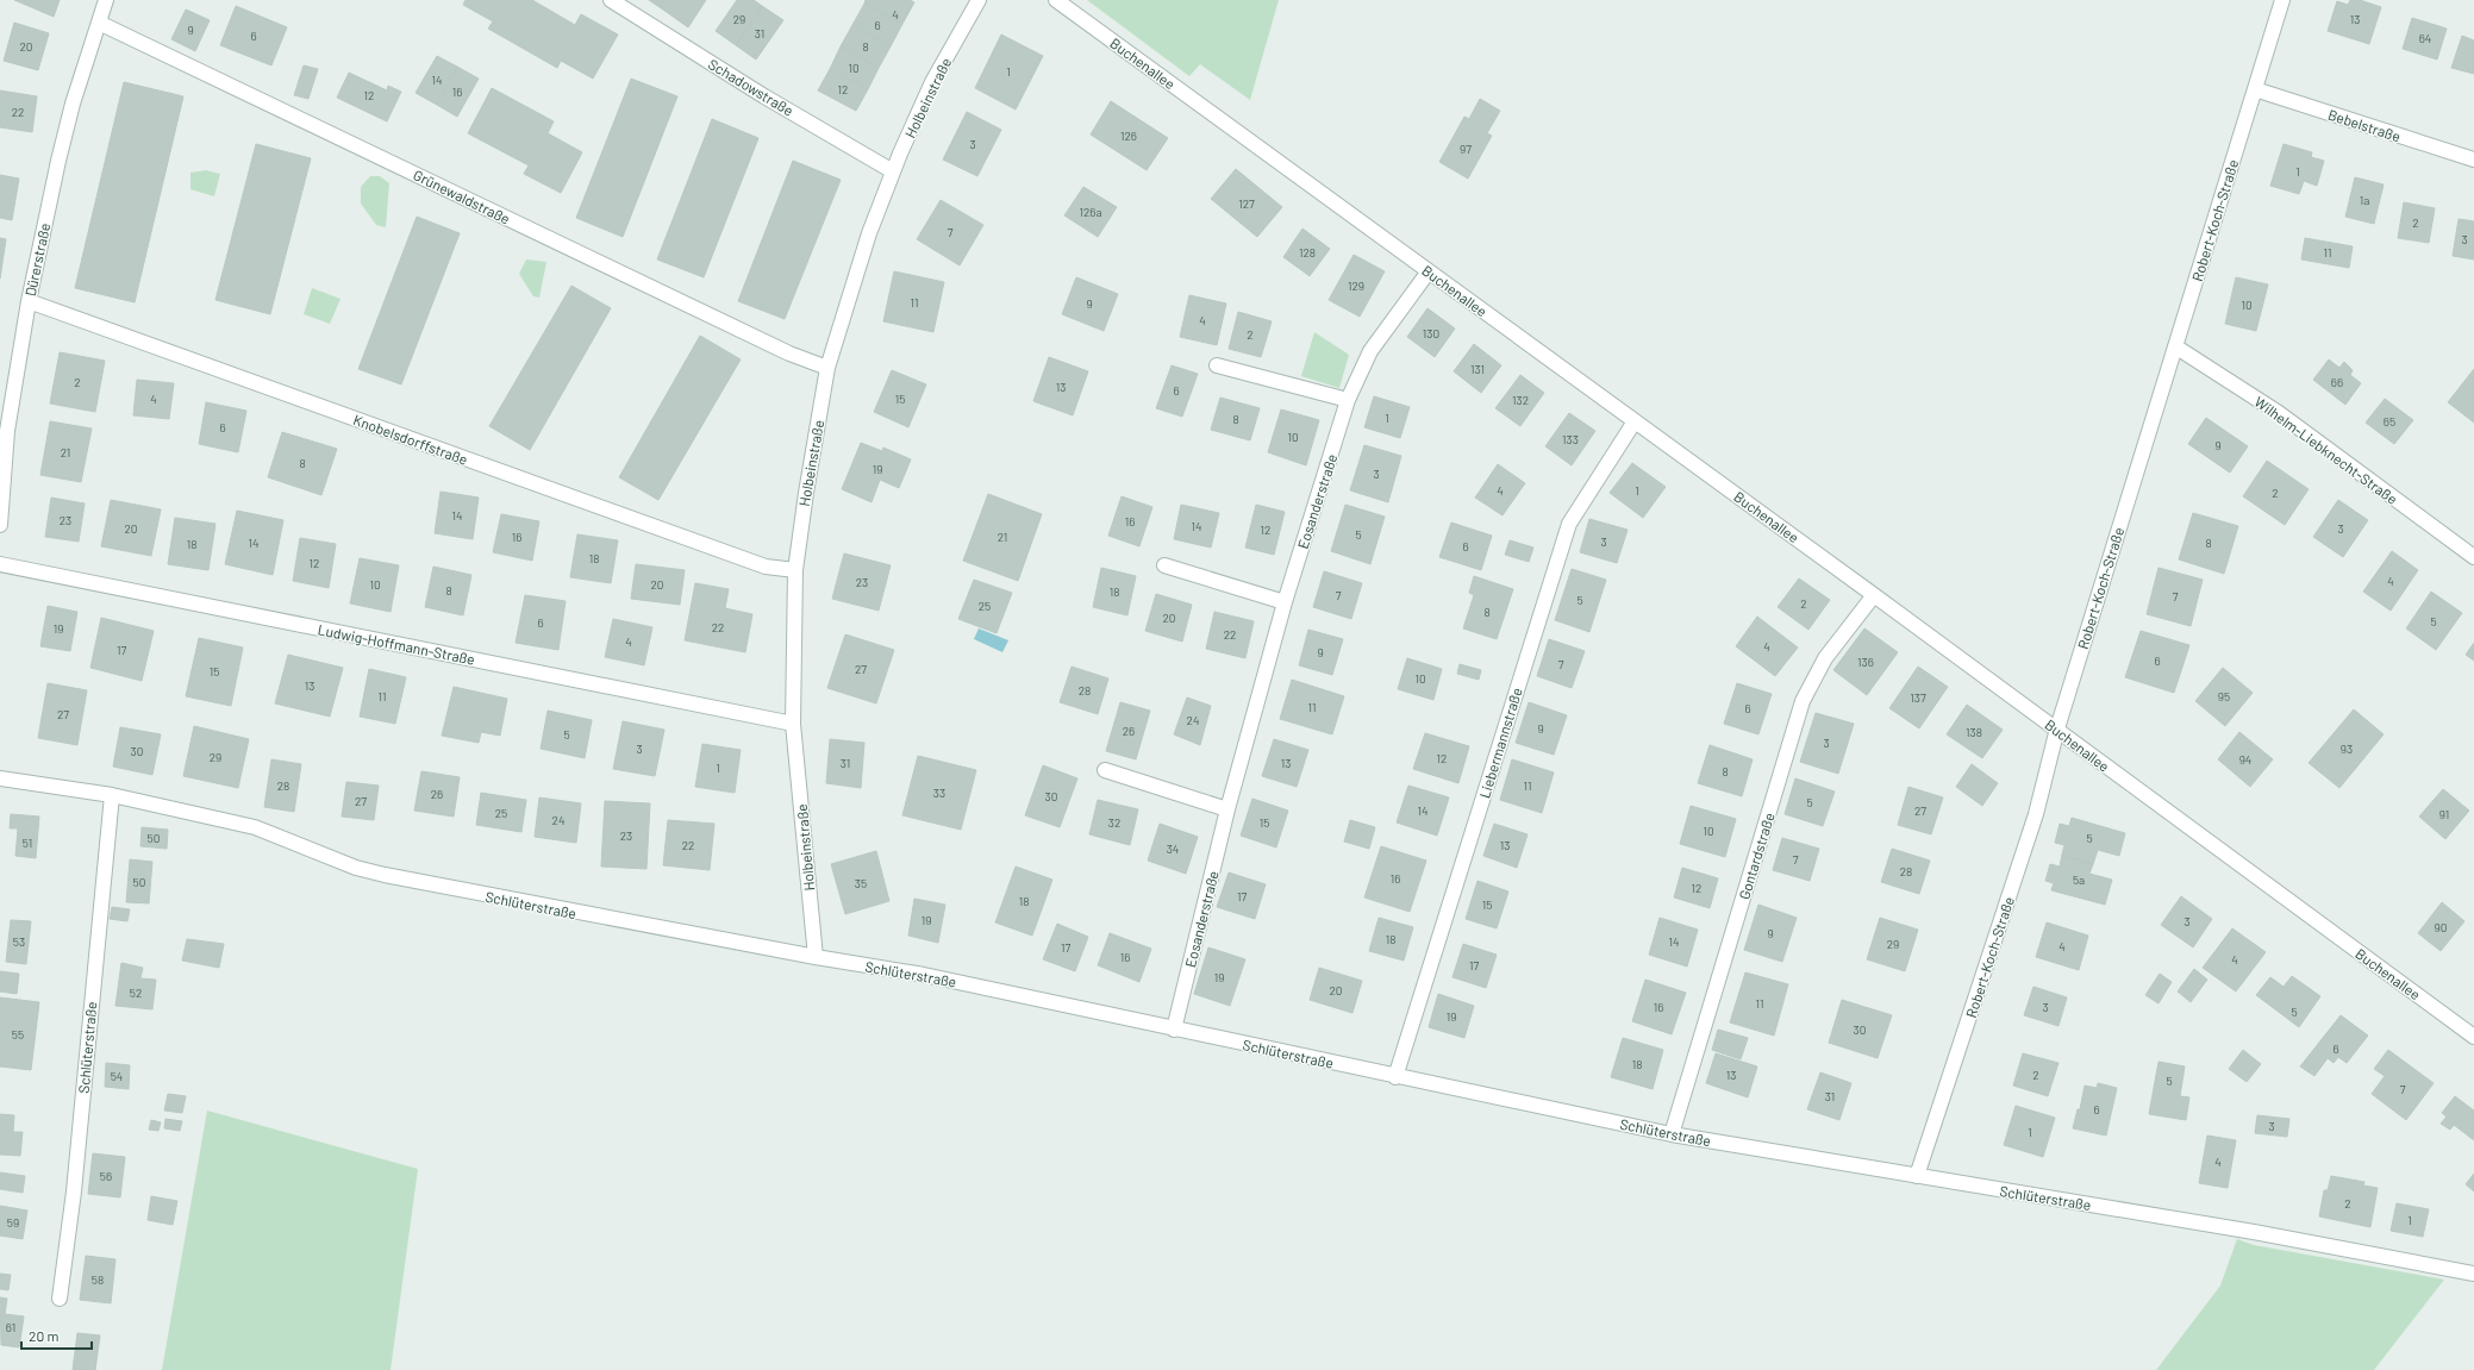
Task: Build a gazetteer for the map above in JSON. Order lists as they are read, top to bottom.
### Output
{
  "streets": {
    "street": [
      "Buchenallee",
      "Schadowstraße",
      "Holbeinstraße",
      "Bebelstraße",
      "Grünewaldstraße",
      "Robert-Koch-Straße",
      "Dürerstraße",
      "Knobelsdorffstraße",
      "Wilhelm-Liebknecht-Straße",
      "Eosanderstraße",
      "Ludwig-Hoffmann-Straße",
      "Liebermannstraße",
      "Gontardstraße",
      "Schlüterstraße"
    ]
  },
  "crossings": [
    ["Buchenallee", "Robert-Koch-Straße"],
    ["Buchenallee", "Eosanderstraße"],
    ["Buchenallee", "Liebermannstraße"],
    ["Buchenallee", "Gontardstraße"],
    ["Schadowstraße", "Holbeinstraße"],
    ["Holbeinstraße", "Grünewaldstraße"],
    ["Holbeinstraße", "Knobelsdorffstraße"],
    ["Holbeinstraße", "Ludwig-Hoffmann-Straße"],
    ["Holbeinstraße", "Schlüterstraße"],
    ["Bebelstraße", "Robert-Koch-Straße"],
    ["Grünewaldstraße", "Dürerstraße"],
    ["Robert-Koch-Straße", "Wilhelm-Liebknecht-Straße"],
    ["Robert-Koch-Straße", "Schlüterstraße"],
    ["Dürerstraße", "Knobelsdorffstraße"],
    ["Eosanderstraße", "Schlüterstraße"],
    ["Liebermannstraße", "Schlüterstraße"],
    ["Gontardstraße", "Schlüterstraße"]
  ],
  "house_numbers": [
    "4",
    "29",
    "13",
    "6",
    "9",
    "31",
    "6",
    "64",
    "20",
    "8",
    "10",
    "1",
    "14",
    "12",
    "16",
    "12",
    "22",
    "126",
    "3",
    "97",
    "1",
    "1a",
    "127",
    "126a",
    "2",
    "7",
    "3",
    "128",
    "11",
    "129",
    "11",
    "9",
    "10",
    "4",
    "130",
    "2",
    "131",
    "2",
    "66",
    "13",
    "6",
    "4",
    "15",
    "132",
    "1",
    "8",
    "65",
    "6",
    "10",
    "133",
    "9",
    "21",
    "8",
    "19",
    "3",
    "4",
    "1",
    "2",
    "14",
    "23",
    "16",
    "14",
    "20",
    "3",
    "12",
    "5",
    "16",
    "21",
    "3",
    "14",
    "8",
    "18",
    "6",
    "18",
    "12",
    "4",
    "23",
    "10",
    "20",
    "8",
    "18",
    "7",
    "7",
    "5",
    "2",
    "25",
    "8",
    "20",
    "5",
    "6",
    "22",
    "19",
    "22",
    "4",
    "4",
    "17",
    "9",
    "6",
    "136",
    "7",
    "27",
    "15",
    "10",
    "13",
    "28",
    "11",
    "95",
    "137",
    "11",
    "6",
    "27",
    "24",
    "9",
    "26",
    "138",
    "5",
    "3",
    "3",
    "93",
    "30",
    "29",
    "12",
    "94",
    "31",
    "13",
    "1",
    "8",
    "28",
    "11",
    "33",
    "26",
    "30",
    "27",
    "5",
    "14",
    "27",
    "25",
    "91",
    "24",
    "32",
    "15",
    "10",
    "23",
    "50",
    "5",
    "51",
    "22",
    "13",
    "34",
    "7",
    "28",
    "16",
    "5a",
    "50",
    "35",
    "12",
    "17",
    "18",
    "15",
    "19",
    "3",
    "90",
    "9",
    "18",
    "53",
    "14",
    "29",
    "4",
    "17",
    "16",
    "4",
    "17",
    "19",
    "20",
    "52",
    "11",
    "16",
    "3",
    "5",
    "19",
    "30",
    "55",
    "6",
    "18",
    "13",
    "2",
    "54",
    "5",
    "7",
    "31",
    "6",
    "3",
    "1",
    "4",
    "56",
    "2",
    "1",
    "59",
    "58",
    "61"
  ],
  "scale_bar": "20 m"
}
